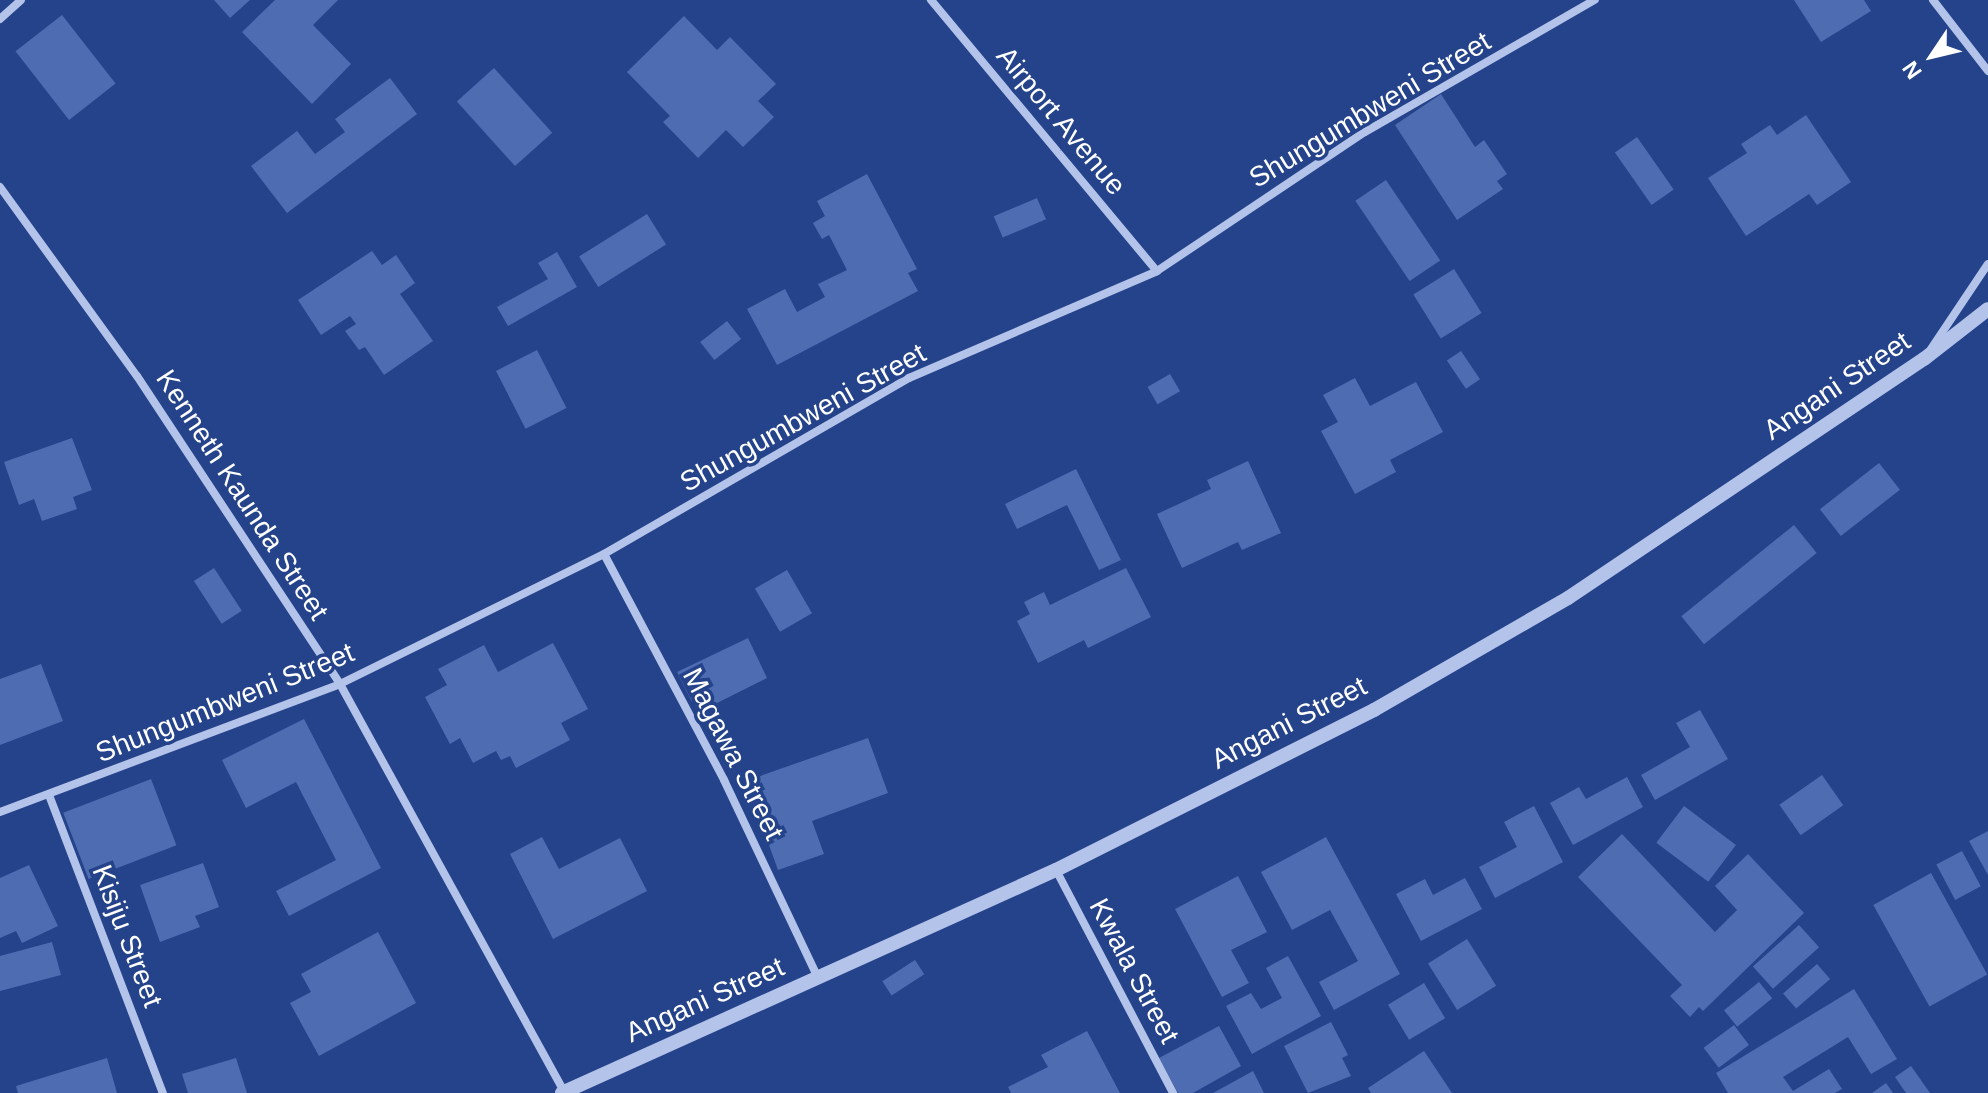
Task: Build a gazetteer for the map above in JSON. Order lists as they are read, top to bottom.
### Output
{
  "streets": {
    "street": [
      "Shungumbweni Street",
      "Airport Avenue",
      "Angani Street",
      "Kenneth Kaunda Street",
      "Magawa Street",
      "Kisiju Street",
      "Kwala Street"
    ]
  },
  "crossings": [
    ["Shungumbweni Street", "Airport Avenue"],
    ["Shungumbweni Street", "Kenneth Kaunda Street"],
    ["Shungumbweni Street", "Magawa Street"],
    ["Shungumbweni Street", "Kisiju Street"],
    ["Angani Street", "Kenneth Kaunda Street"],
    ["Angani Street", "Magawa Street"],
    ["Angani Street", "Kwala Street"]
  ],
  "north": "bottom left"
}
